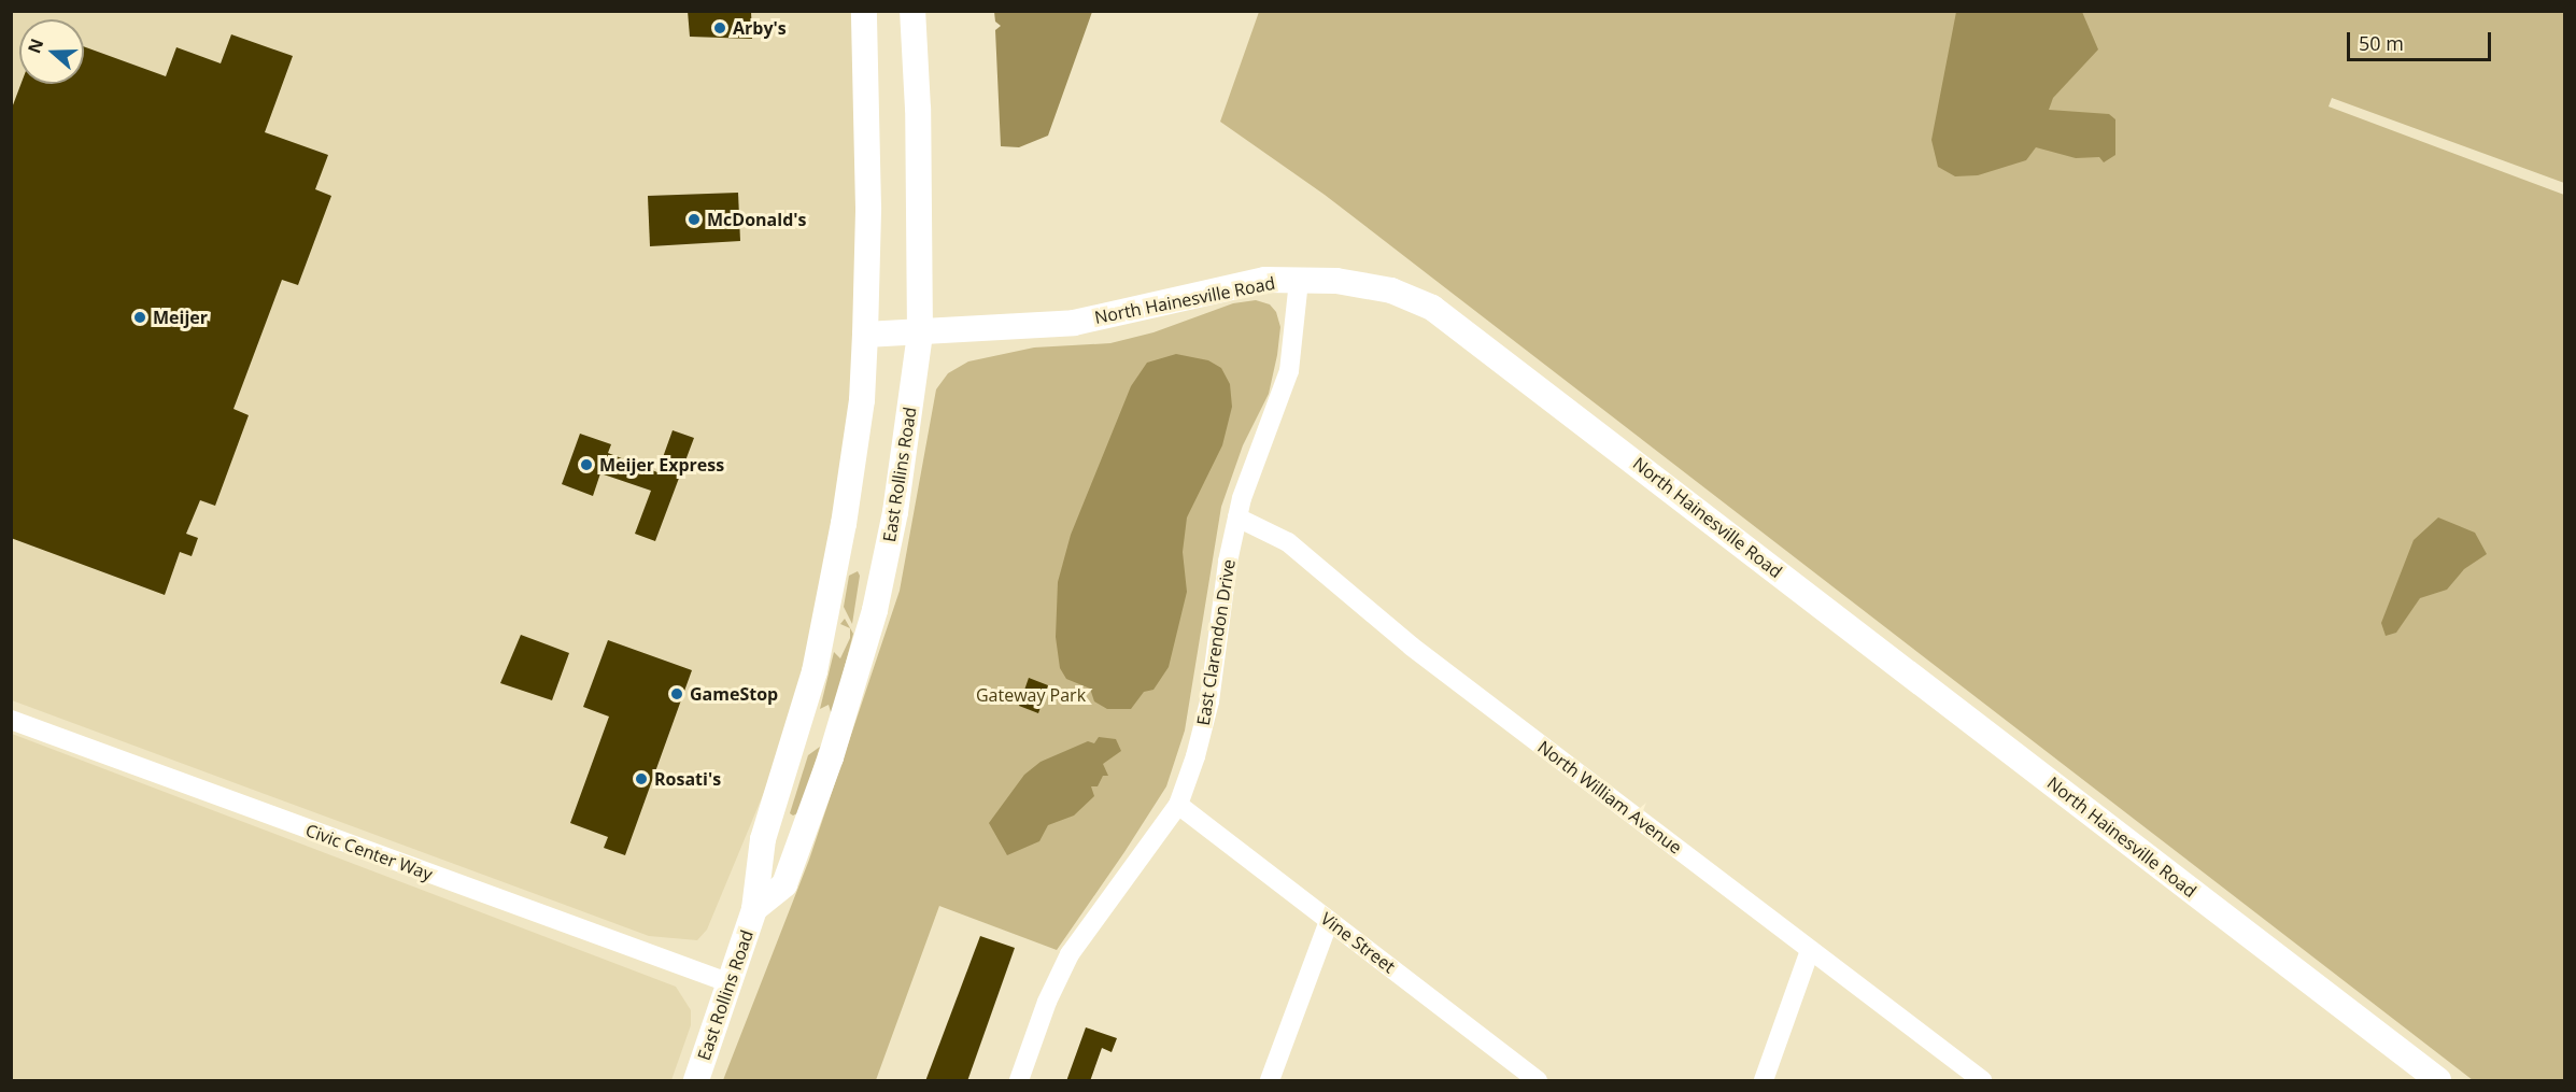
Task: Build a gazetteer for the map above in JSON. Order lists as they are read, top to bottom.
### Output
{
  "streets": {
    "main road": ["North Hainesville Road", "East Rollins Road"],
    "street": [
      "East Clarendon Drive",
      "North William Avenue",
      "Civic Center Way",
      "Vine Street"
    ]
  },
  "crossings": [
    ["North Hainesville Road", "East Rollins Road"],
    ["North Hainesville Road", "East Clarendon Drive"],
    ["East Rollins Road", "Civic Center Way"],
    ["East Clarendon Drive", "North William Avenue"],
    ["East Clarendon Drive", "Vine Street"]
  ],
  "parks": ["Gateway Park"],
  "places": [
    "Arby's",
    "McDonald's",
    "Meijer",
    "Meijer Express",
    "GameStop",
    "Rosati's"
  ],
  "scale_bar": "50 m",
  "north": "left"
}
